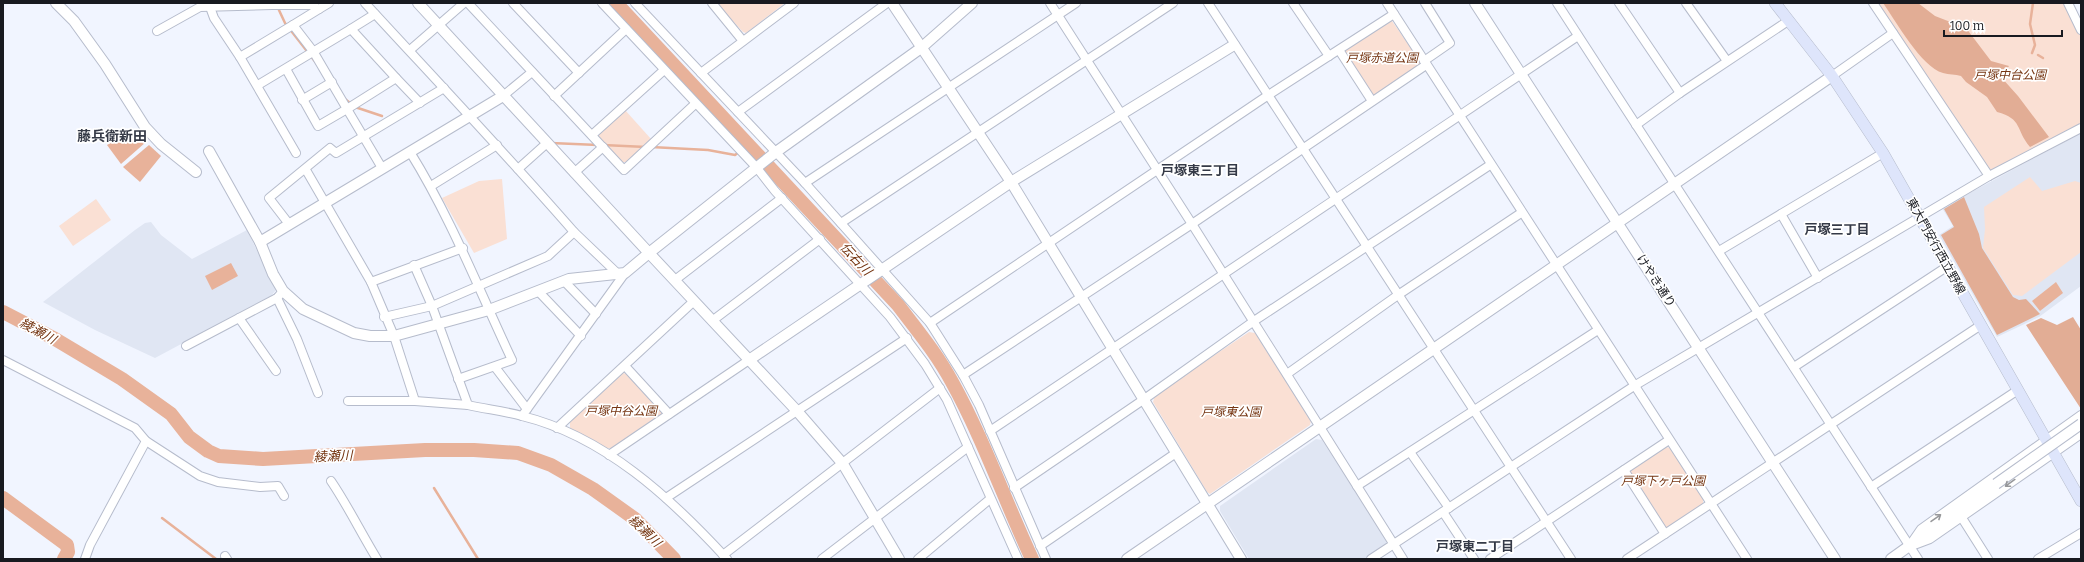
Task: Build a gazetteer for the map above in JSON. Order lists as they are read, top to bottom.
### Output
{
  "streets": {
    "main road": ["東大門安行西立野線"],
    "street": ["けやき通り"]
  },
  "districts": [
    "藤兵衛新田",
    "戸塚東三丁目",
    "戸塚三丁目",
    "戸塚東二丁目"
  ],
  "water": ["伝右川", "綾瀬川"],
  "parks": [
    "戸塚赤道公園",
    "戸塚中台公園",
    "戸塚中谷公園",
    "戸塚東公園",
    "戸塚下ヶ戸公園"
  ],
  "scale_bar": "100 m"
}
